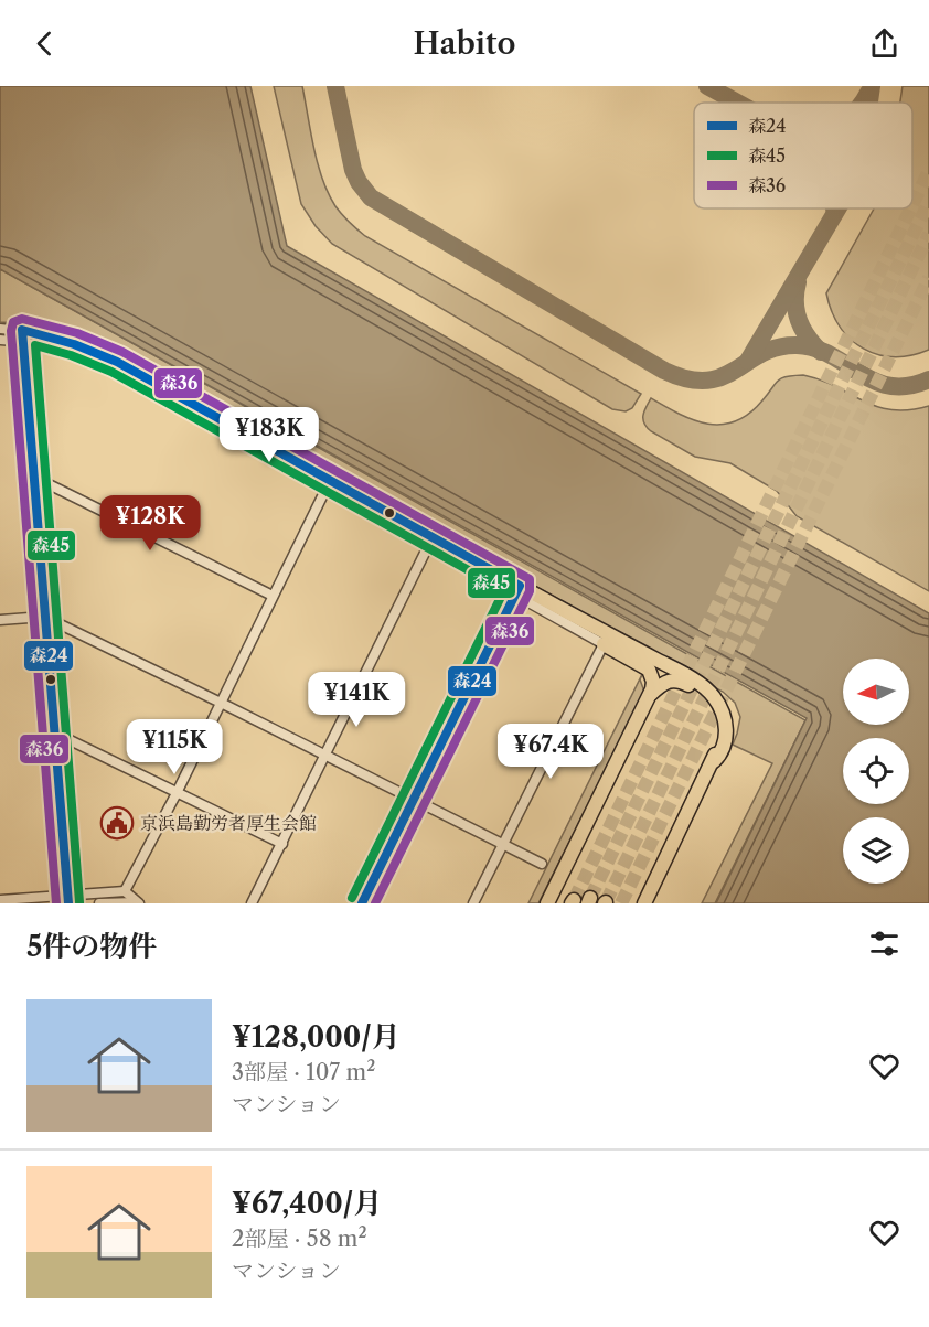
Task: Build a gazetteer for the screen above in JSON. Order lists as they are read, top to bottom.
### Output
{
  "places": {
    "public building": ["京浜島勤労者厚生会館"]
  },
  "lines": ["transit line 森36", "transit line 森24", "transit line 森45"],
  "legend": ["森24", "森45", "森36"],
  "north": "left",
  "page": {
    "header": "Habito",
    "price": [
      "¥183K",
      "¥128K",
      "¥141K",
      "¥115K",
      "¥67.4K"
    ],
    "heading": "5件の物件",
    "list": [
      {
        "name": "¥128,000/月",
        "note": "3部屋 · 107 m² · マンション"
      },
      {
        "name": "¥67,400/月",
        "note": "2部屋 · 58 m² · マンション"
      }
    ]
  }
}
